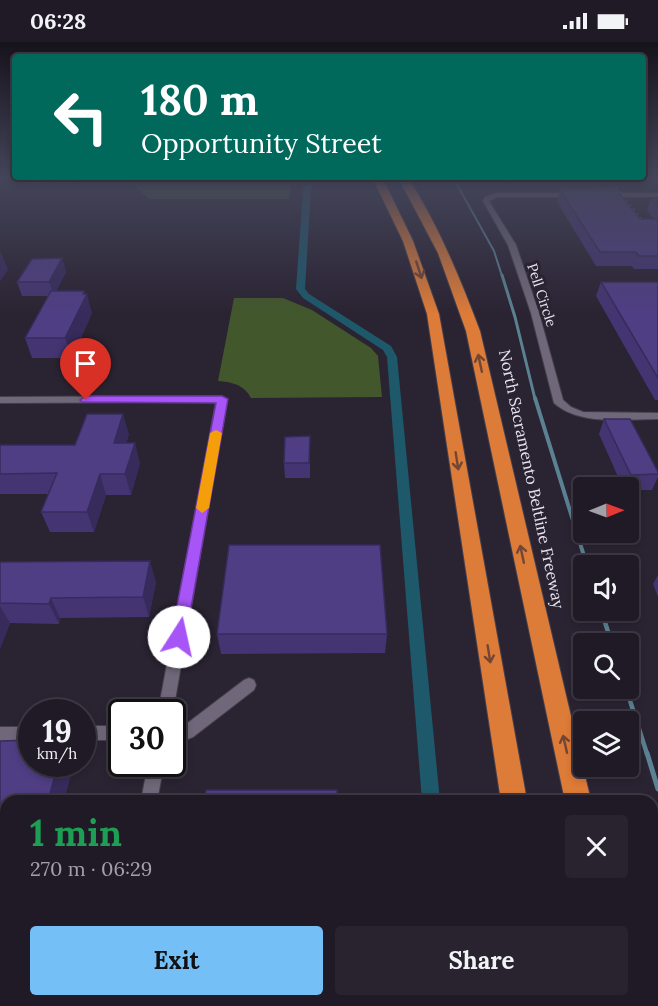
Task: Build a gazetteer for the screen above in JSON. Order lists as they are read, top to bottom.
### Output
{
  "streets": {
    "highway": ["North Sacramento Beltline Freeway"],
    "street": ["Pell Circle"]
  },
  "north": "right",
  "page": {
    "status": "06:28",
    "turn": ["180 m", "Opportunity Street"],
    "speed": "19 km/h",
    "limit": "30",
    "heading": ["1 min", "270 m · 06:29"],
    "buttons": ["Exit", "Share"]
  }
}
